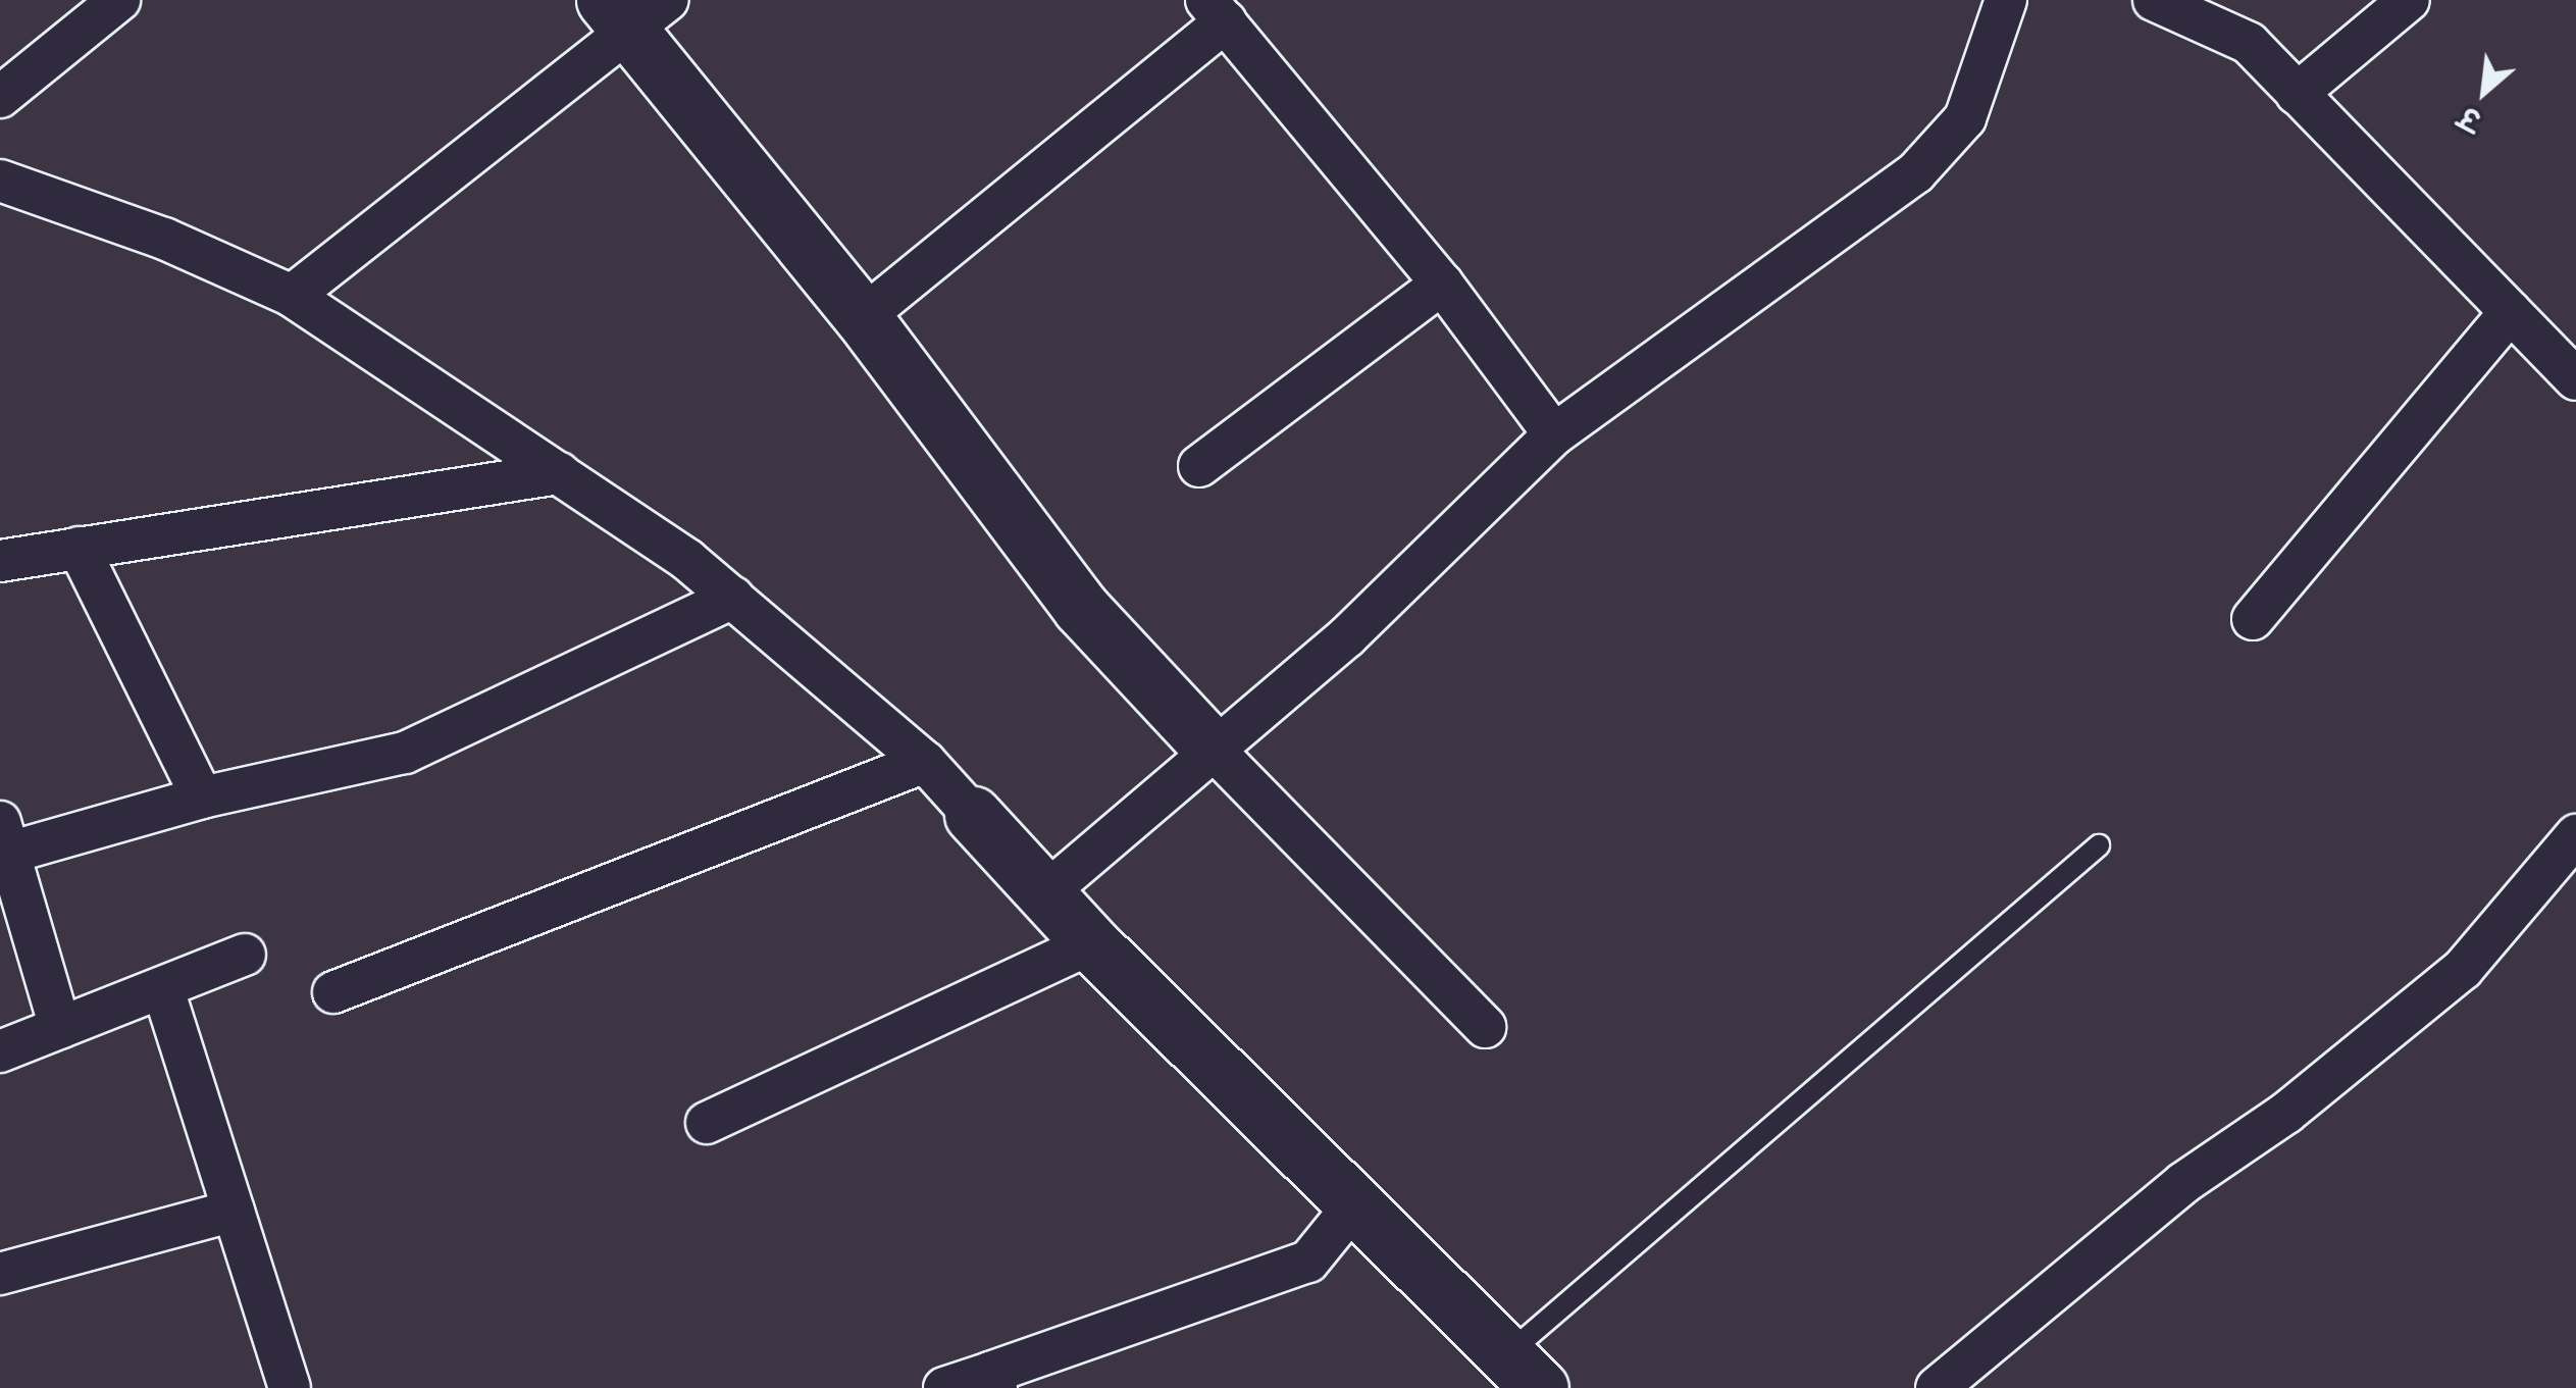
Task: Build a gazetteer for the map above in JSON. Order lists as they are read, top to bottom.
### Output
{
  "north": "bottom left"
}
